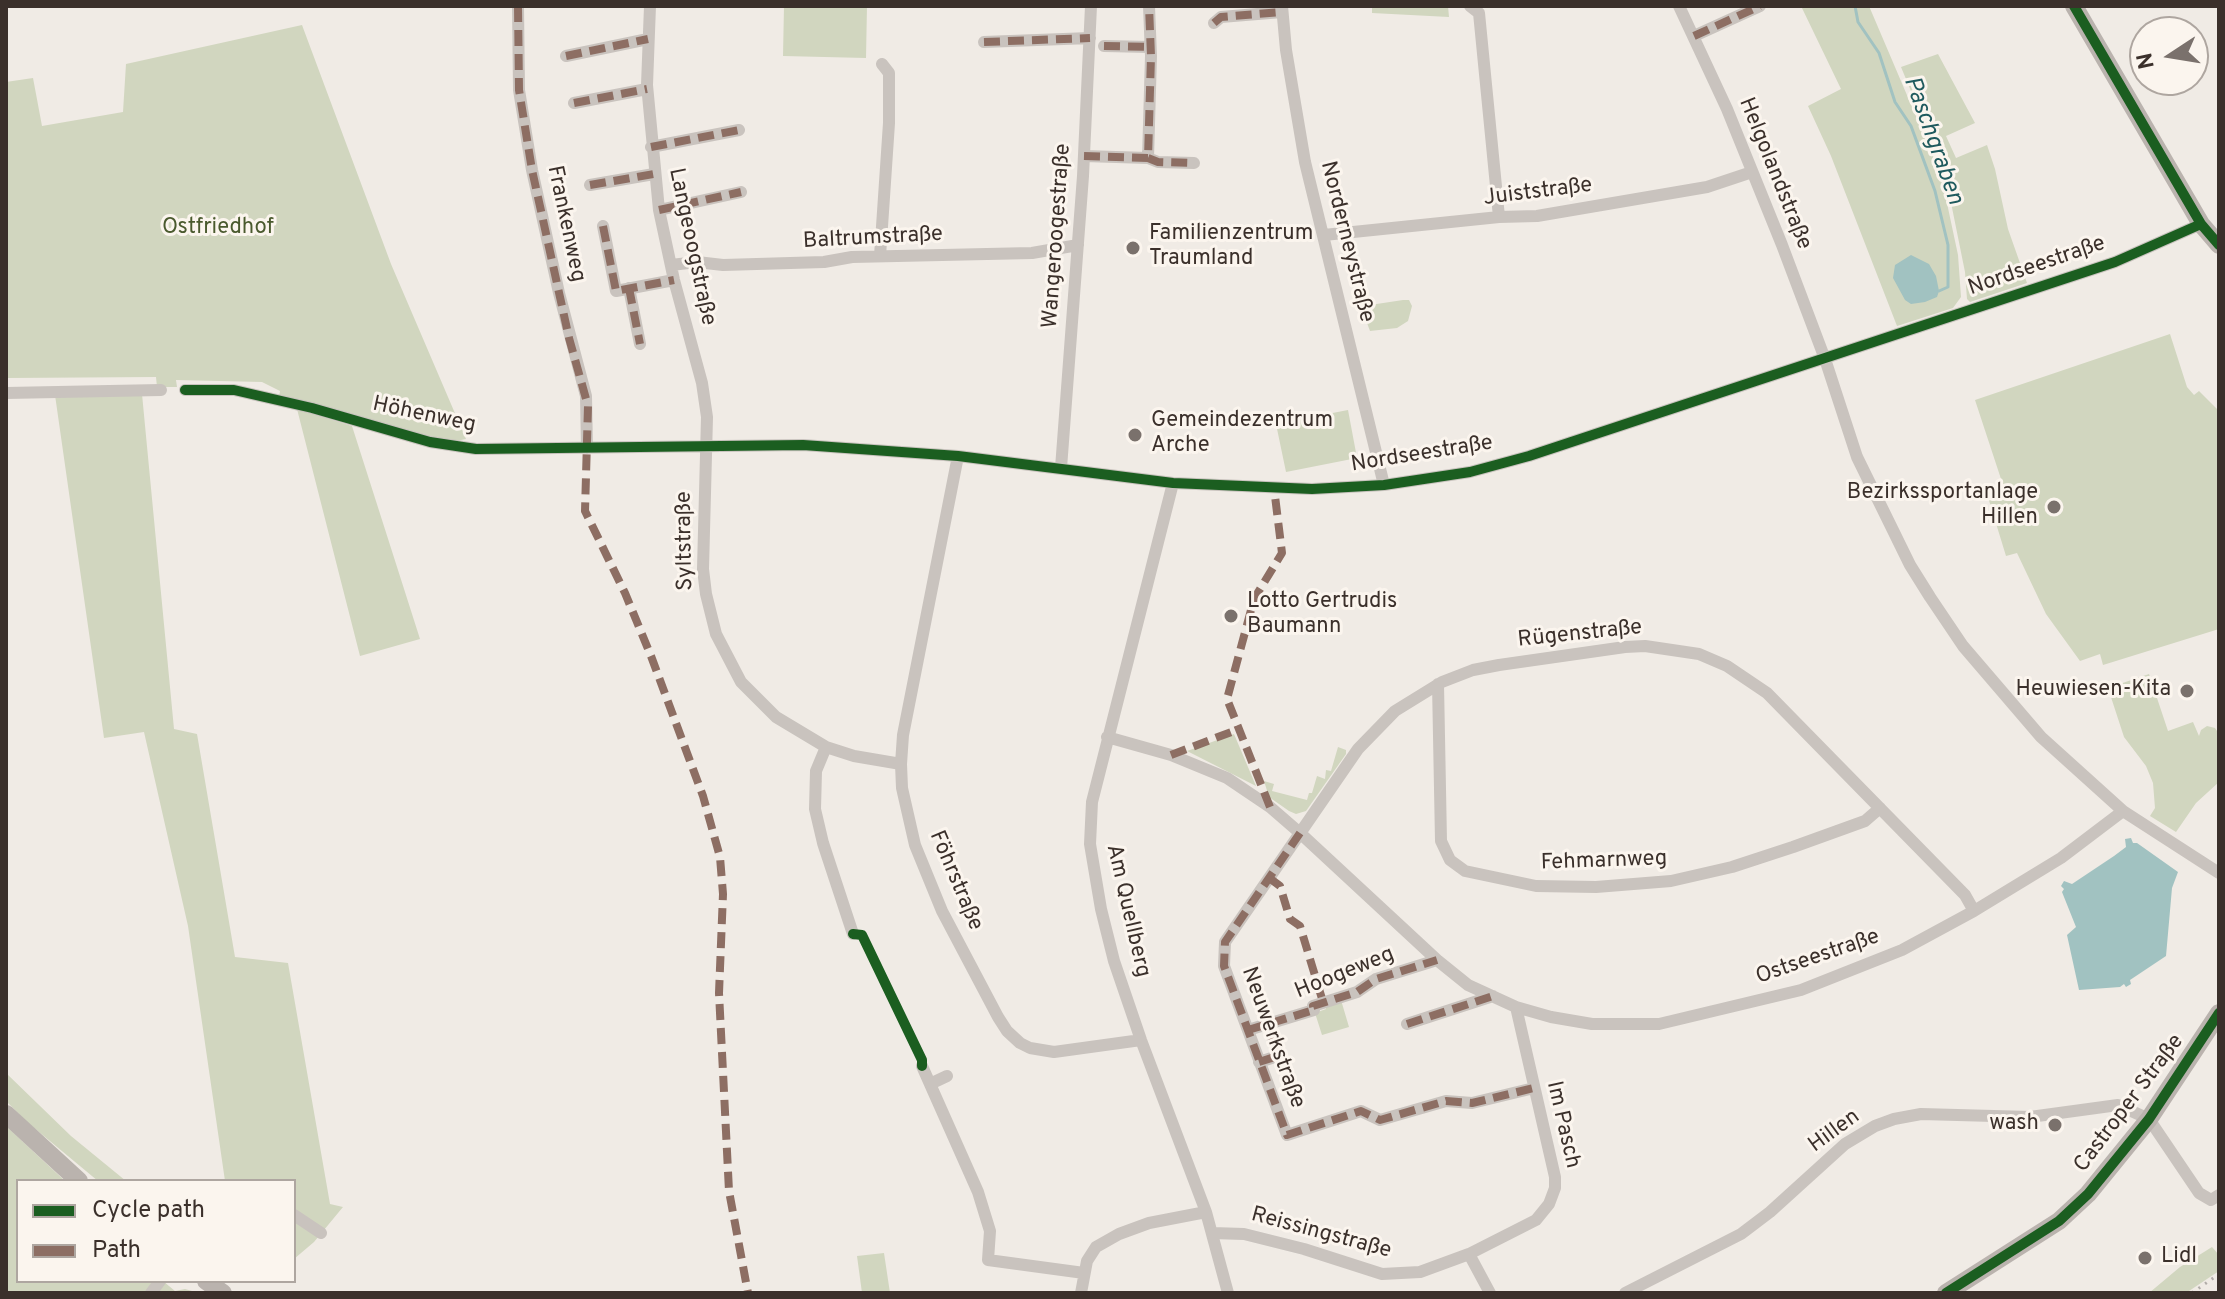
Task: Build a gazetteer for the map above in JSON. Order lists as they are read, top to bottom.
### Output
{
  "streets": {
    "main road": ["Castroper Straße"],
    "street": [
      "Helgolandstraße",
      "Juiststraße",
      "Frankenweg",
      "Wangeroogestraße",
      "Baltrumstraße",
      "Norderneystraße",
      "Langeoogstraße",
      "Nordseestraße",
      "Höhenweg",
      "Syltstraße",
      "Rügenstraße",
      "Fehmarnweg",
      "Föhrstraße",
      "Am Quellberg",
      "Ostseestraße",
      "Hoogeweg",
      "Neuwerkstraße",
      "Im Pasch",
      "Hillen",
      "Reissingstraße"
    ]
  },
  "crossings": [
    ["Helgolandstraße", "Juiststraße"],
    ["Helgolandstraße", "Nordseestraße"],
    ["Helgolandstraße", "Ostseestraße"],
    ["Juiststraße", "Norderneystraße"],
    ["Frankenweg", "Höhenweg"],
    ["Wangeroogestraße", "Baltrumstraße"],
    ["Wangeroogestraße", "Nordseestraße"],
    ["Baltrumstraße", "Langeoogstraße"],
    ["Norderneystraße", "Nordseestraße"],
    ["Langeoogstraße", "Nordseestraße"],
    ["Langeoogstraße", "Höhenweg"],
    ["Langeoogstraße", "Syltstraße"],
    ["Nordseestraße", "Höhenweg"],
    ["Nordseestraße", "Syltstraße"],
    ["Nordseestraße", "Föhrstraße"],
    ["Nordseestraße", "Am Quellberg"],
    ["Höhenweg", "Syltstraße"],
    ["Syltstraße", "Föhrstraße"],
    ["Rügenstraße", "Fehmarnweg"],
    ["Rügenstraße", "Ostseestraße"],
    ["Rügenstraße", "Neuwerkstraße"],
    ["Föhrstraße", "Am Quellberg"],
    ["Am Quellberg", "Ostseestraße"],
    ["Am Quellberg", "Reissingstraße"],
    ["Ostseestraße", "Hoogeweg"],
    ["Ostseestraße", "Neuwerkstraße"],
    ["Ostseestraße", "Im Pasch"],
    ["Hoogeweg", "Neuwerkstraße"],
    ["Neuwerkstraße", "Im Pasch"],
    ["Castroper Straße", "Hillen"],
    ["Im Pasch", "Reissingstraße"]
  ],
  "water": ["Paschgraben"],
  "parks": ["Ostfriedhof"],
  "places": [
    "Familienzentrum Traumland",
    "Gemeindezentrum Arche",
    "Bezirkssportanlage Hillen",
    "Lotto Gertrudis Baumann",
    "Heuwiesen-Kita",
    "wash",
    "Lidl"
  ],
  "legend": ["Cycle path", "Path"],
  "north": "left"
}
